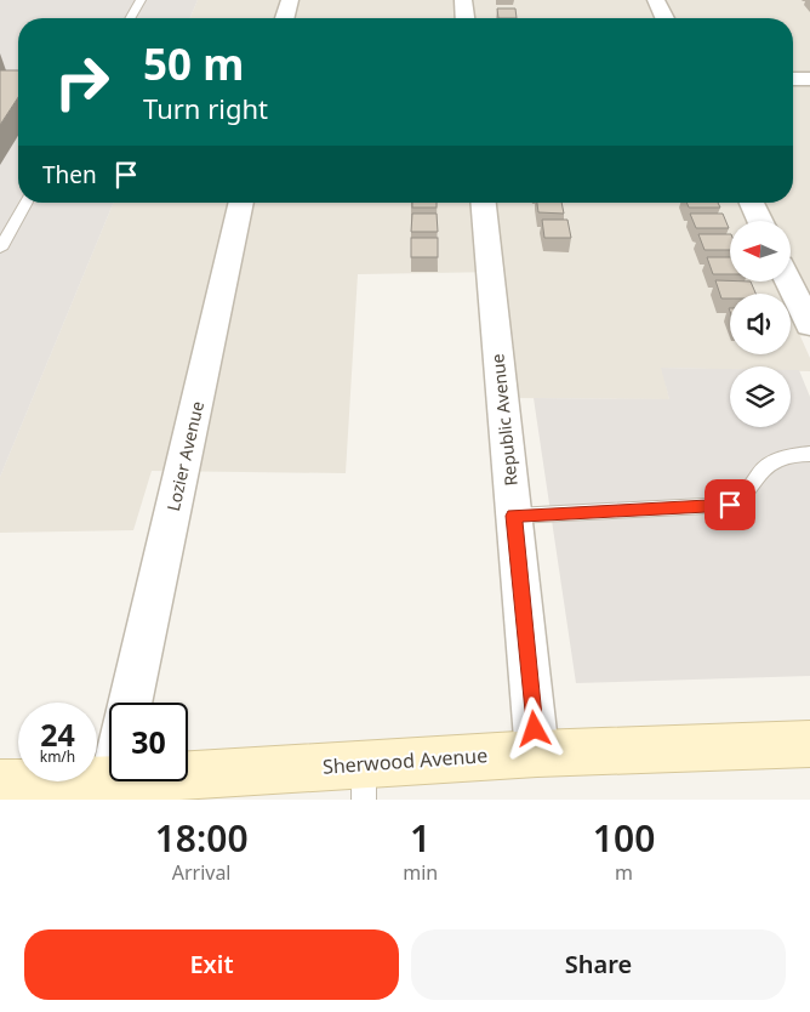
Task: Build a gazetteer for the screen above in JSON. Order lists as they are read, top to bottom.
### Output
{
  "streets": {
    "street": ["Republic Avenue", "Lozier Avenue", "Sherwood Avenue"]
  },
  "crossings": [
    ["Republic Avenue", "Sherwood Avenue"]
  ],
  "north": "left",
  "page": {
    "turn": ["50 m", "Turn right"],
    "then": "Then",
    "speed": "24 km/h",
    "limit": "30",
    "eta": [
      "18:00",
      "Arrival",
      "1",
      "min",
      "100",
      "m"
    ],
    "buttons": ["Exit", "Share"]
  }
}
